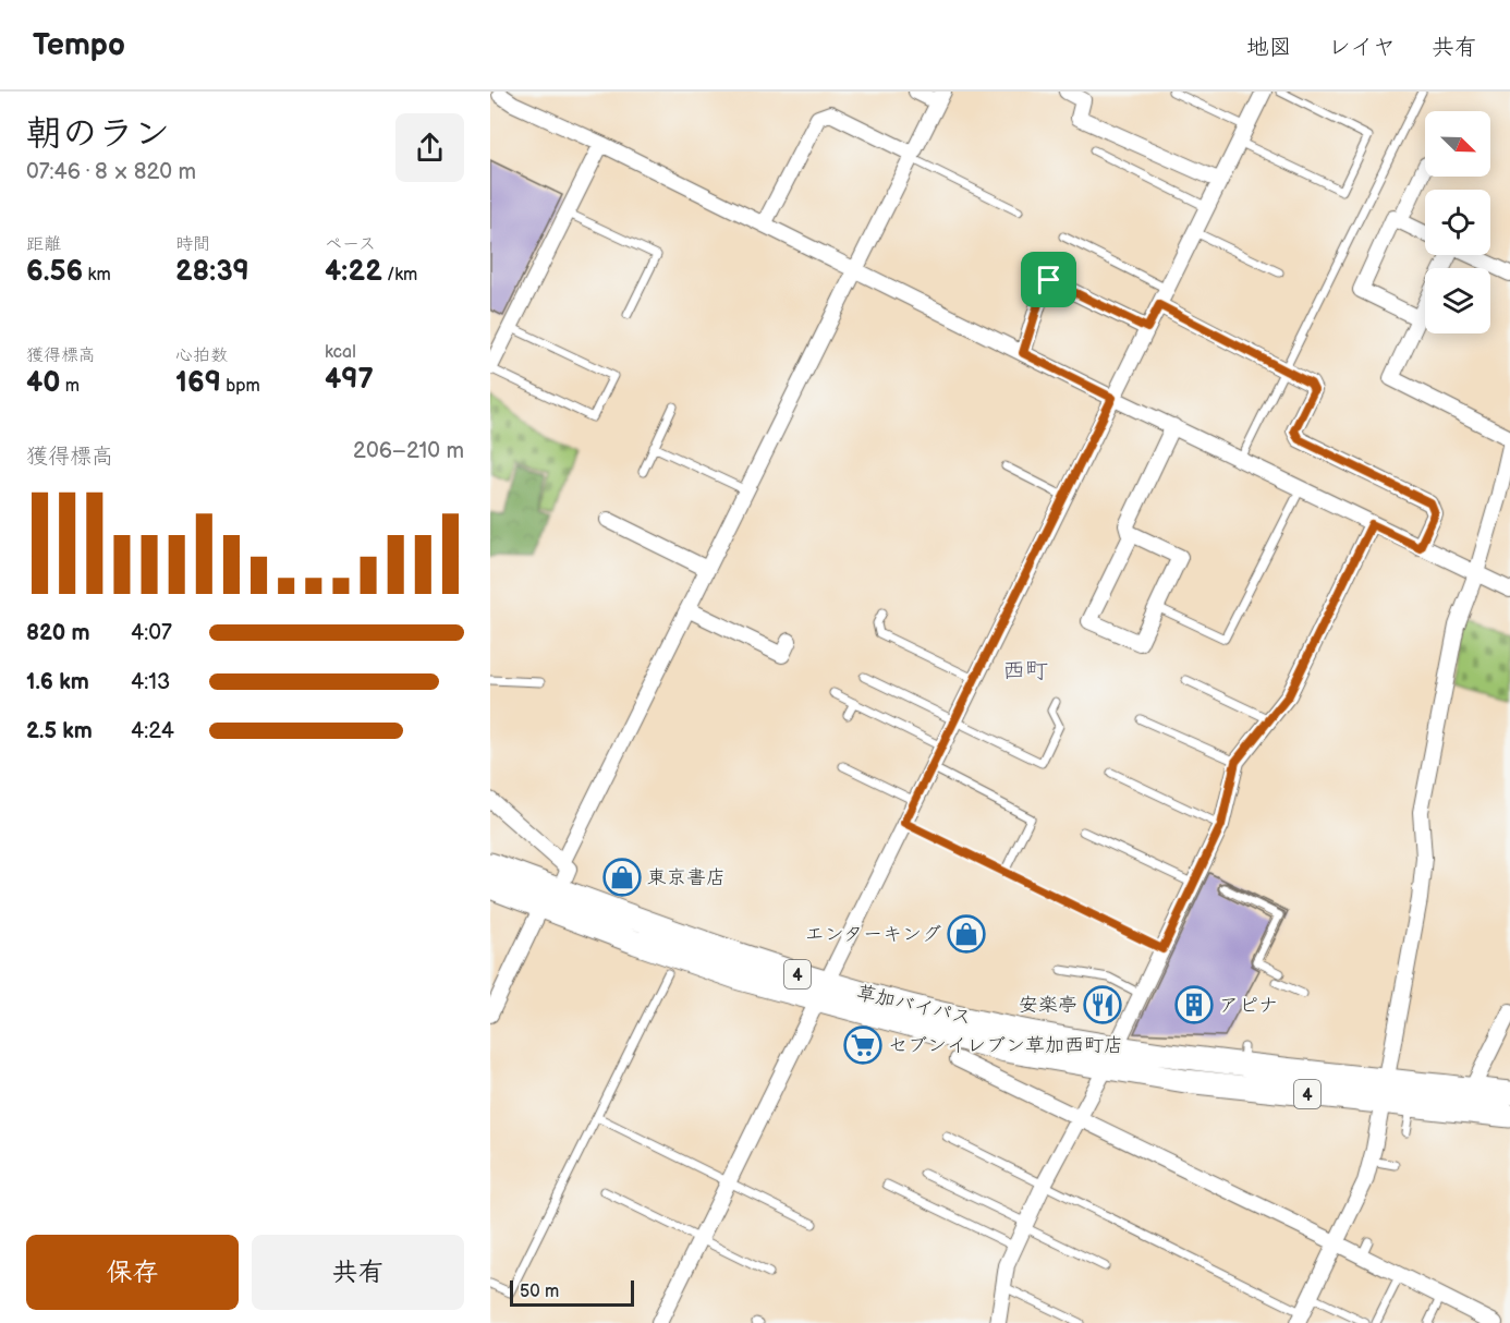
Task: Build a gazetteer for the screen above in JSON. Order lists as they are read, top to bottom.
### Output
{
  "streets": {
    "highway": ["4", "草加バイパス"]
  },
  "districts": ["西町"],
  "places": {
    "shop": ["東京書店", "エンターキング"],
    "restaurant": ["安楽亭"],
    "building": ["アピナ"],
    "supermarket": ["セブンイレブン草加西町店"]
  },
  "scale_bar": "50 m",
  "north": "bottom right",
  "page": {
    "header": "Tempo",
    "nav": ["地図", "レイヤ", "共有"],
    "heading": ["朝のラン", "07:46 · 8 × 820 m"],
    "stats": [
      ["距離", "6.56 km"],
      ["時間", "28:39"],
      ["ペース", "4:22 /km"],
      ["獲得標高", "40 m"],
      ["心拍数", "169 bpm"],
      ["kcal", "497"]
    ],
    "chart": ["獲得標高", "206–210 m"],
    "list": [
      {
        "name": "820 m",
        "note": "4:07"
      },
      {
        "name": "1.6 km",
        "note": "4:13"
      },
      {
        "name": "2.5 km",
        "note": "4:24"
      }
    ],
    "buttons": ["保存", "共有"],
    "scale": "50 m"
  }
}
